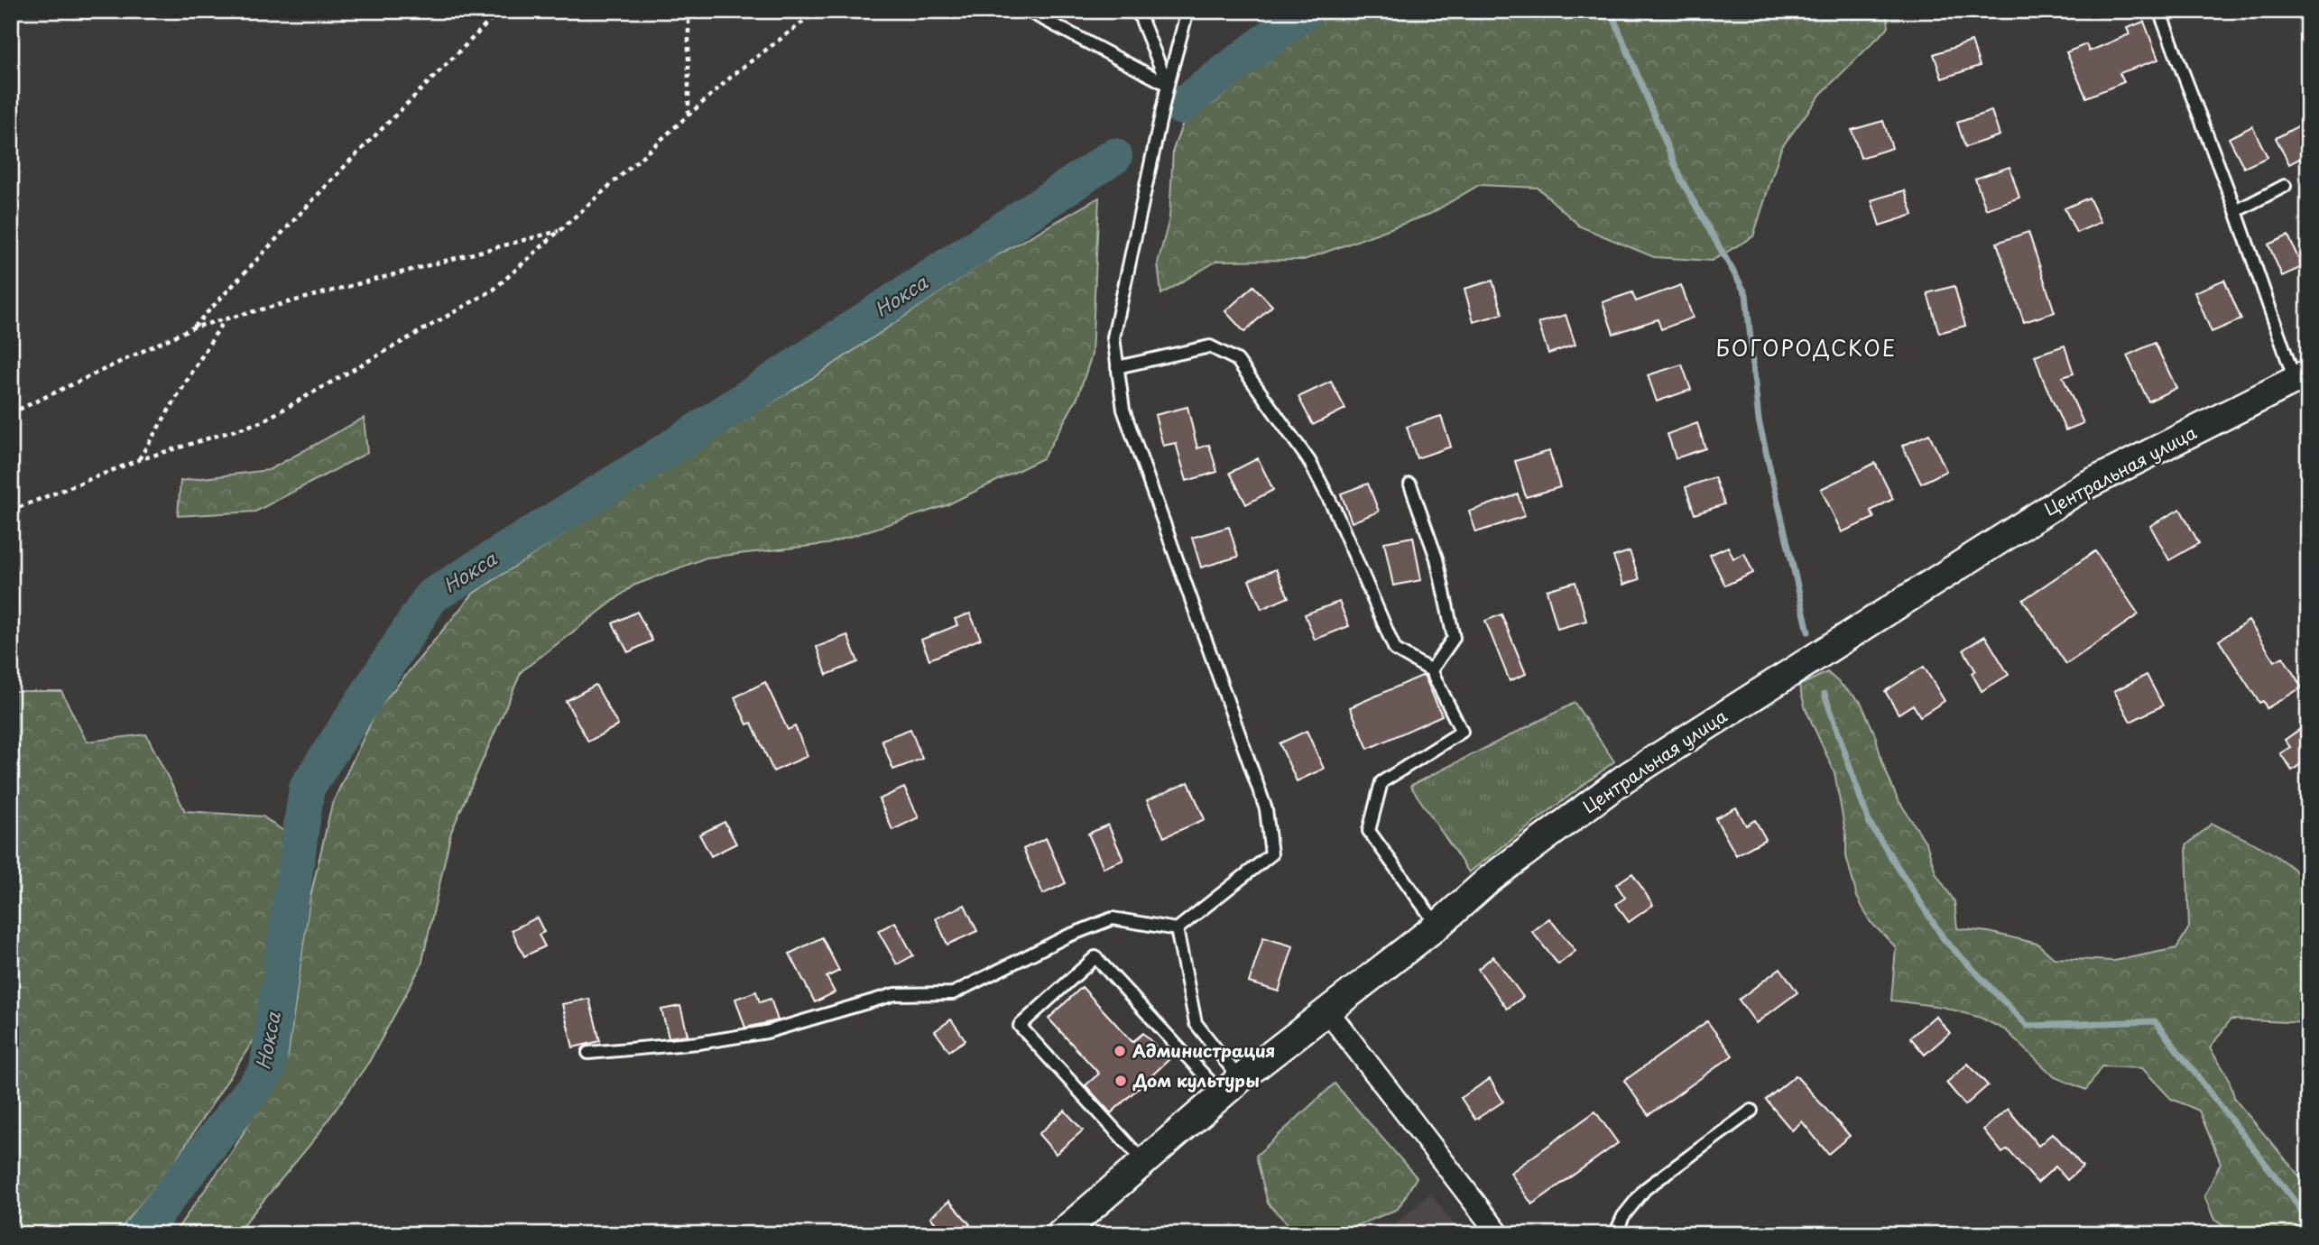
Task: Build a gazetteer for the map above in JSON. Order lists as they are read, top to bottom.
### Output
{
  "streets": {
    "street": ["Центральная улица"]
  },
  "districts": ["БОГОРОДСКОЕ"],
  "water": ["Нокса"],
  "places": ["Администрация", "Дом культуры"]
}
